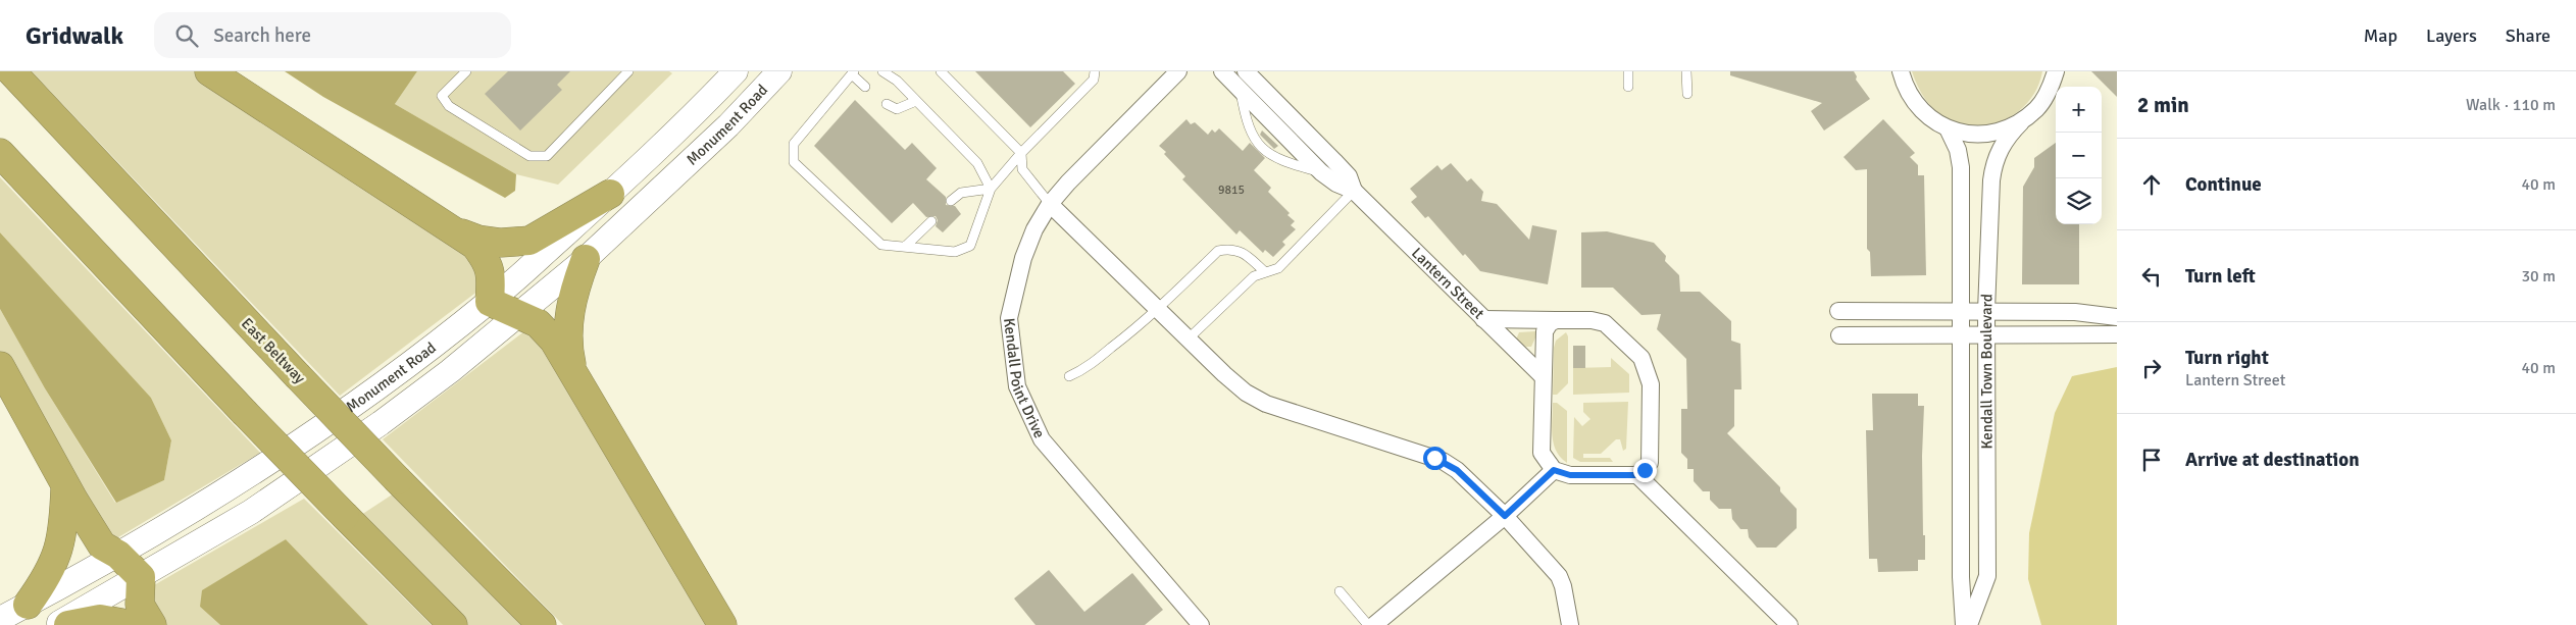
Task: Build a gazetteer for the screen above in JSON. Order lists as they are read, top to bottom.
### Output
{
  "streets": {
    "highway": ["East Beltway"],
    "main road": ["Monument Road"],
    "street": ["Lantern Street", "Kendall Town Boulevard", "Kendall Point Drive"]
  },
  "house_numbers": ["9815"],
  "page": {
    "header": "Gridwalk",
    "search": "Search here",
    "nav": ["Map", "Layers", "Share"],
    "heading": ["2 min", "Walk · 110 m"],
    "map_buttons": ["+", "−"],
    "list": [
      ["Continue", "40 m"],
      ["Turn left", "30 m"],
      ["Turn right", "Lantern Street", "40 m"],
      "Arrive at destination"
    ]
  }
}
